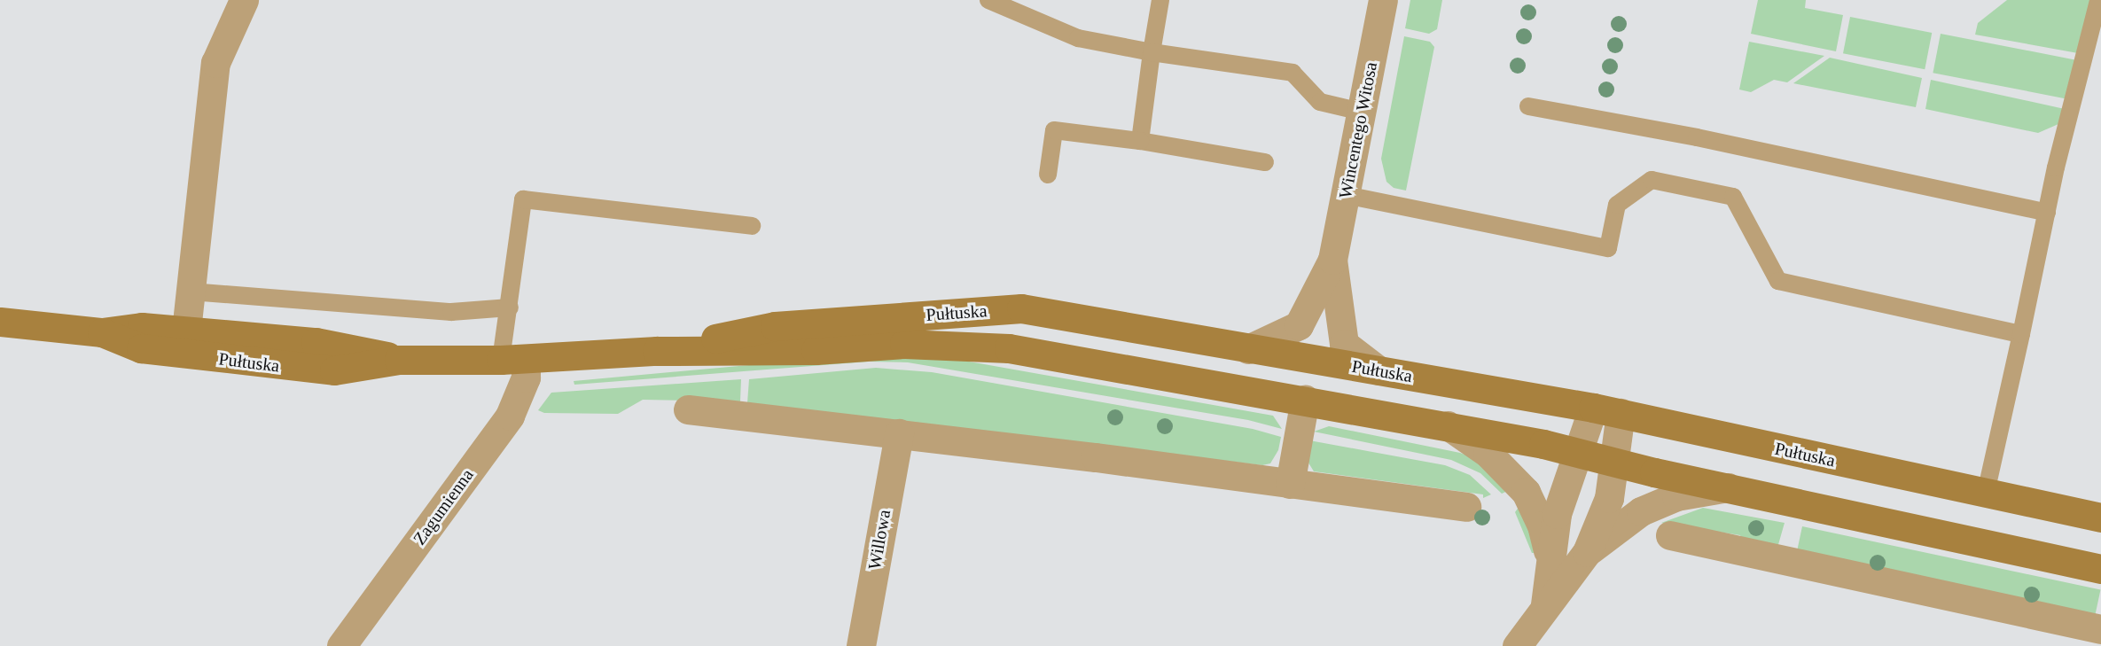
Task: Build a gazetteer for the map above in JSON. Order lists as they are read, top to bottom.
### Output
{
  "streets": {
    "main road": ["Pułtuska"],
    "street": ["Wincentego Witosa", "Zagumienna", "Willowa"]
  },
  "crossings": [
    ["Wincentego Witosa", "Pułtuska"],
    ["Pułtuska", "Zagumienna"]
  ]
}
